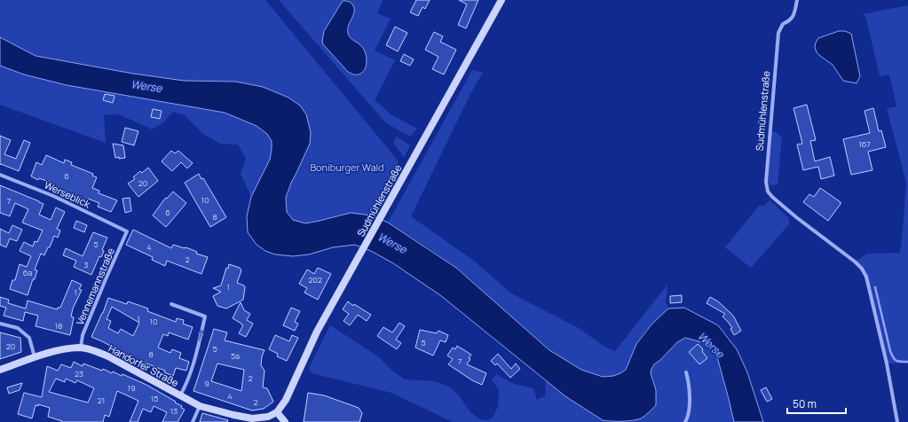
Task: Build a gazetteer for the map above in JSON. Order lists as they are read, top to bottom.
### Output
{
  "streets": {
    "street": [
      "Sudmühlenstraße",
      "Werseblick",
      "Vennemannstraße",
      "Handorfer Straße"
    ]
  },
  "crossings": [
    ["Sudmühlenstraße", "Handorfer Straße"],
    ["Werseblick", "Vennemannstraße"],
    ["Vennemannstraße", "Handorfer Straße"]
  ],
  "water": ["Werse"],
  "parks": ["Boniburger Wald"],
  "house_numbers": [
    "167",
    "6",
    "20",
    "10",
    "7",
    "6",
    "8",
    "5",
    "4",
    "2",
    "3",
    "6a",
    "202",
    "1",
    "1",
    "1",
    "10",
    "18",
    "5",
    "20",
    "5",
    "8",
    "5a",
    "7",
    "23",
    "2",
    "9",
    "19",
    "4",
    "15",
    "21",
    "2",
    "13"
  ],
  "scale_bar": "50 m"
}
